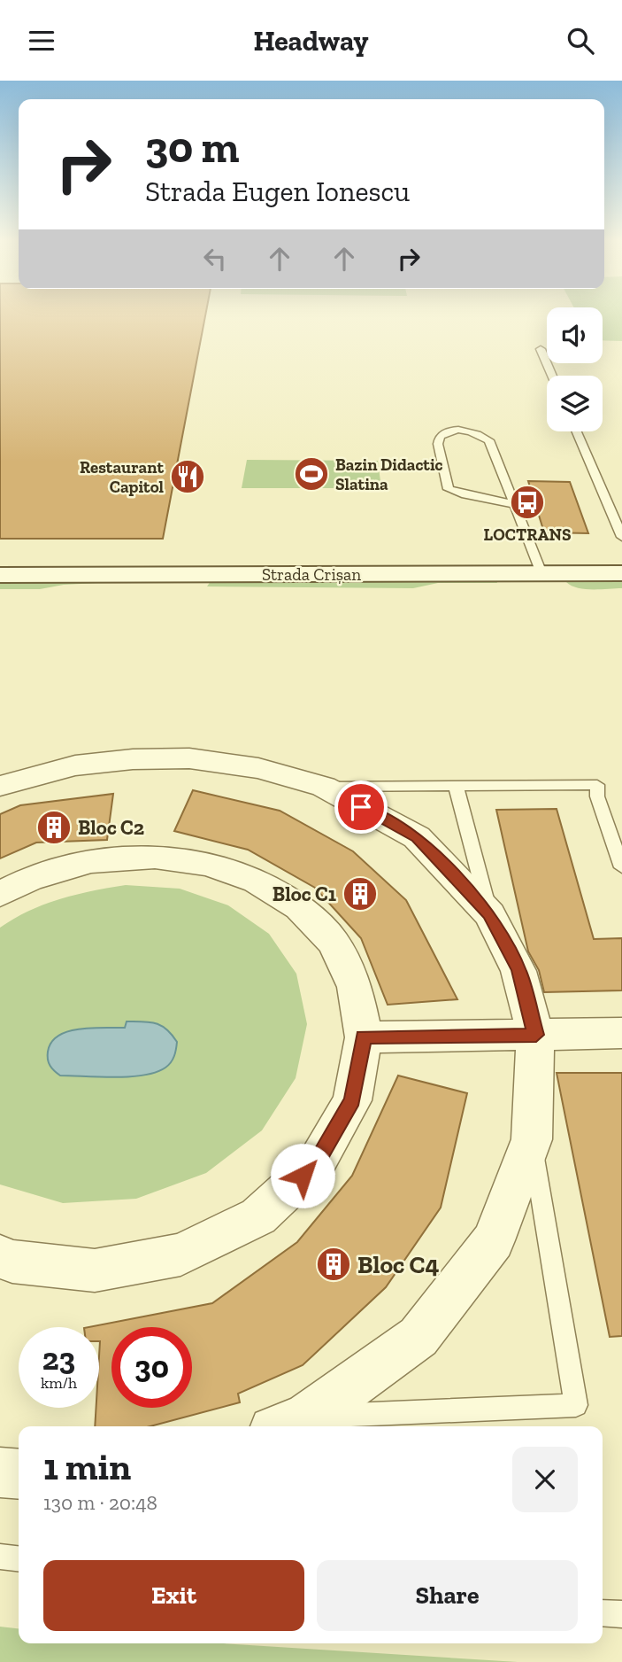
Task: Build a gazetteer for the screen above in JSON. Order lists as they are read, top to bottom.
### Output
{
  "streets": {
    "main road": ["Strada Crișan"]
  },
  "places": {
    "sports": ["Bazin Didactic Slatina"],
    "restaurant": ["Restaurant Capitol"],
    "bus stop": ["LOCTRANS"],
    "building": ["Bloc C2", "Bloc C1", "Bloc C4"]
  },
  "page": {
    "header": "Headway",
    "turn": ["30 m", "Strada Eugen Ionescu"],
    "speed": "23 km/h",
    "limit": "30",
    "heading": ["1 min", "130 m · 20:48"],
    "buttons": ["Exit", "Share"]
  }
}
